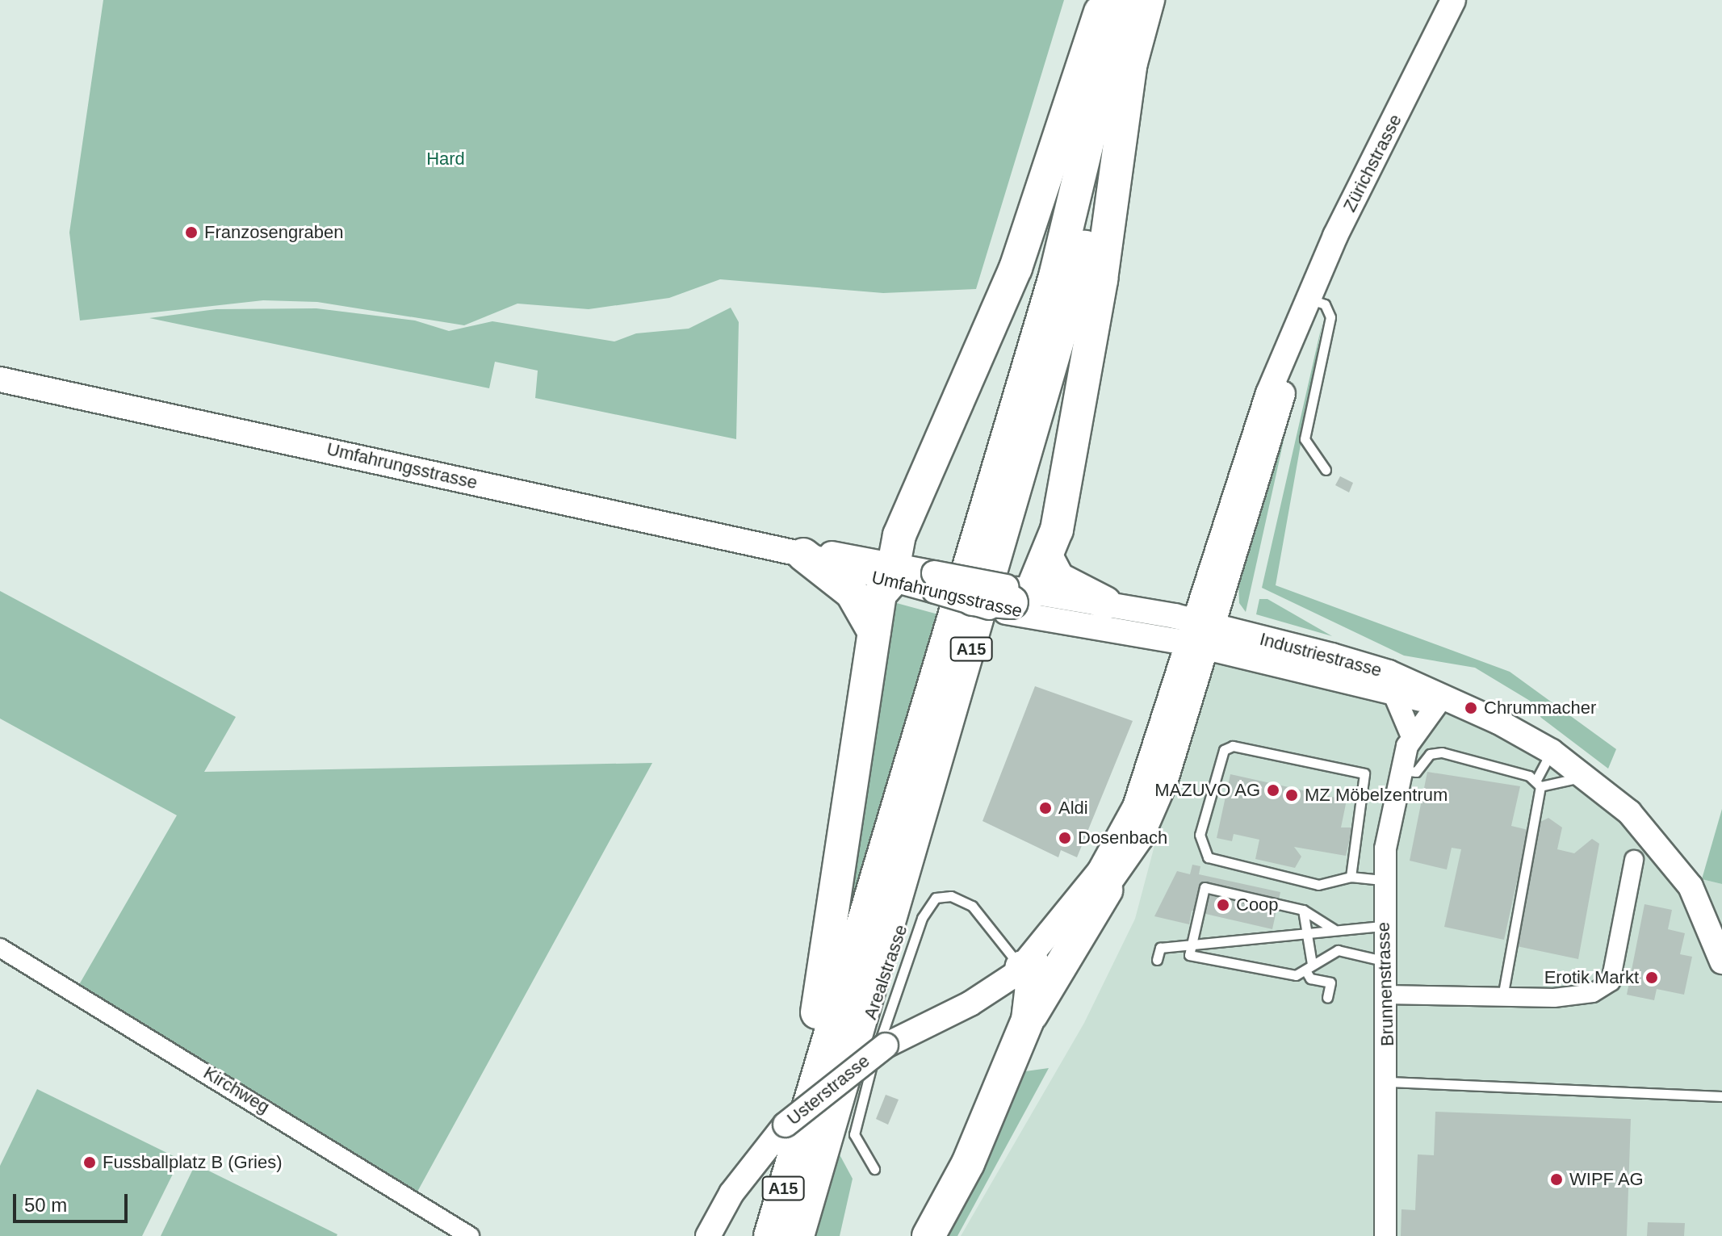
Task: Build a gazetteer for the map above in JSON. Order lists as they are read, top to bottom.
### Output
{
  "streets": {
    "highway": ["A15"],
    "main road": [
      "Zürichstrasse",
      "Umfahrungsstrasse",
      "Industriestrasse",
      "Usterstrasse"
    ],
    "street": ["Brunnenstrasse", "Kirchweg"],
    "lane": ["Arealstrasse"]
  },
  "crossings": [
    ["Zürichstrasse", "Umfahrungsstrasse"],
    ["Zürichstrasse", "Industriestrasse"],
    ["Zürichstrasse", "Usterstrasse"],
    ["Umfahrungsstrasse", "Industriestrasse"],
    ["Umfahrungsstrasse", "Usterstrasse"],
    ["Industriestrasse", "Brunnenstrasse"],
    ["Industriestrasse", "Usterstrasse"],
    ["Arealstrasse", "Usterstrasse"]
  ],
  "parks": ["Hard"],
  "places": [
    "Franzosengraben",
    "Chrummacher",
    "MAZUVO AG",
    "MZ Möbelzentrum",
    "Aldi",
    "Dosenbach",
    "Coop",
    "Erotik Markt",
    "Fussballplatz B (Gries)",
    "WIPF AG"
  ],
  "scale_bar": "50 m"
}
